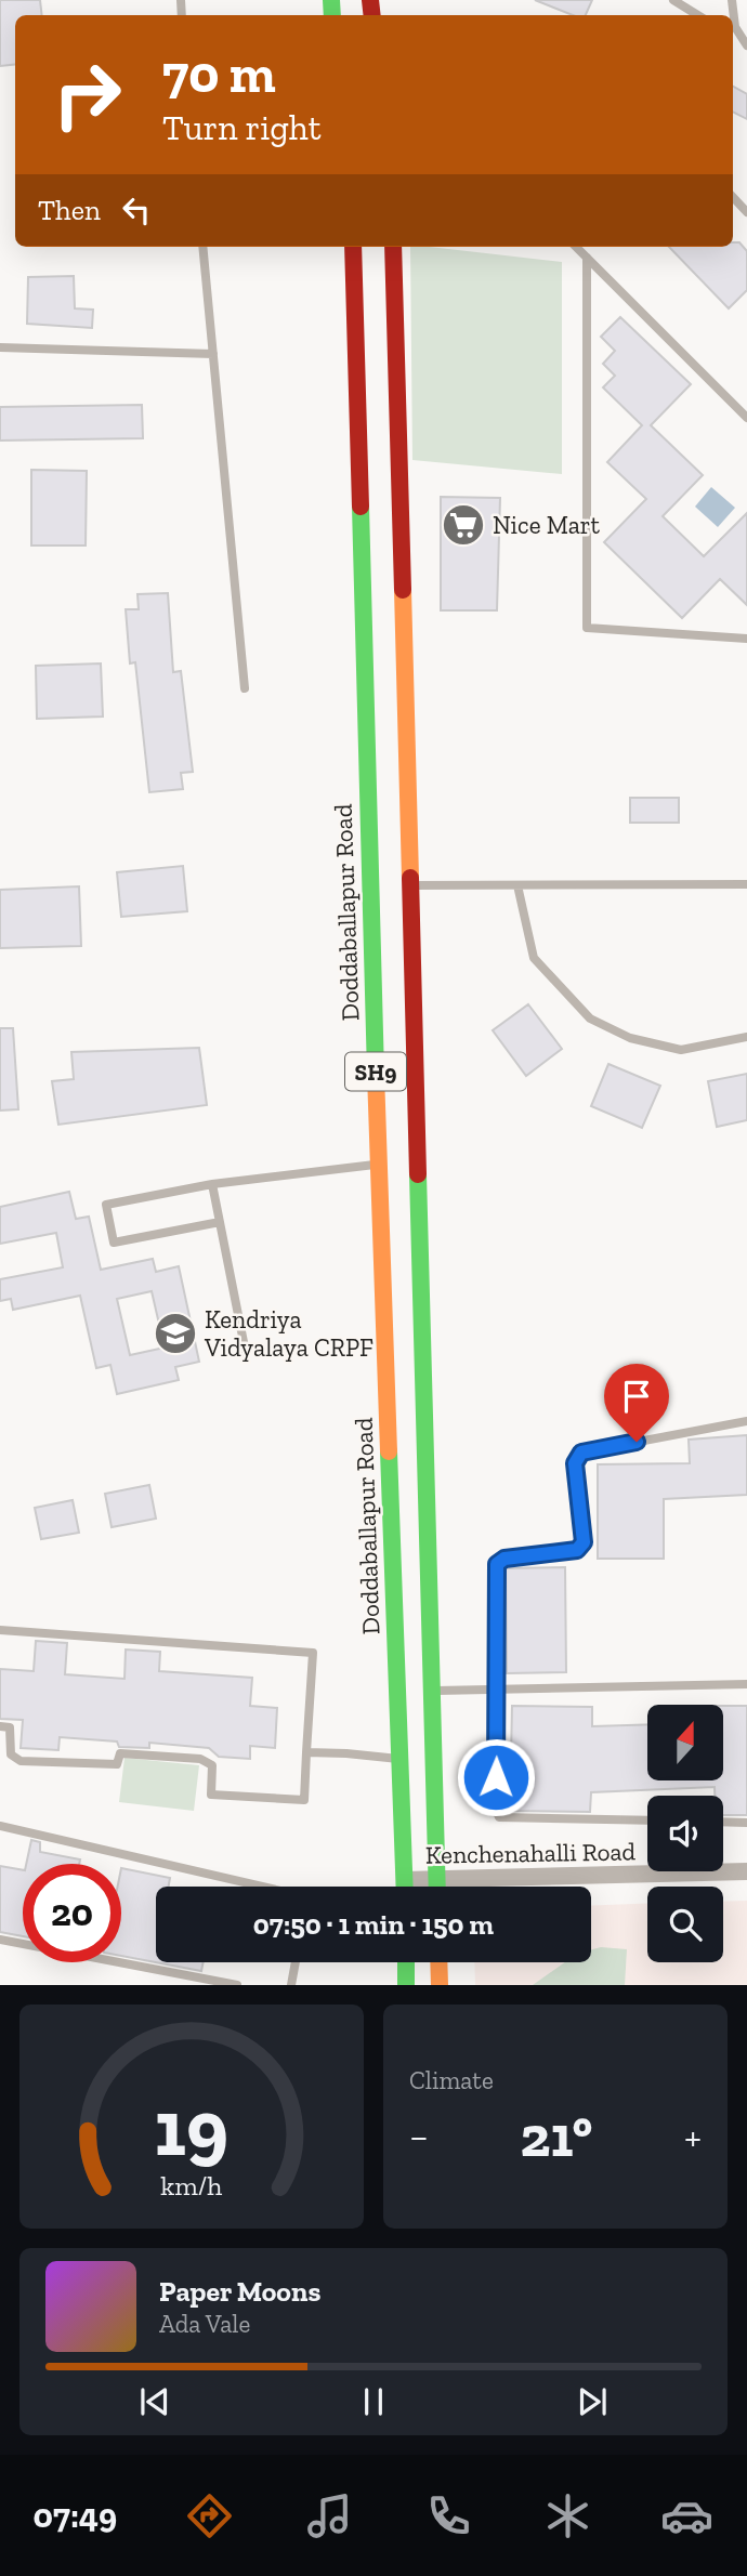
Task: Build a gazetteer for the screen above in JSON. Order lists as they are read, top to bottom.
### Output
{
  "streets": {
    "main road": ["Doddaballapur Road", "SH9"],
    "street": ["Kenchenahalli Road"]
  },
  "crossings": [
    ["Doddaballapur Road", "Kenchenahalli Road"],
    ["SH9", "Kenchenahalli Road"]
  ],
  "places": {
    "supermarket": ["Nice Mart"],
    "school or university": ["Kendriya Vidyalaya CRPF"]
  },
  "north": "top",
  "page": {
    "turn": ["70 m", "Turn right"],
    "then": "Then",
    "limit": "20",
    "trip": "07:50 · 1 min · 150 m",
    "tile": "Climate",
    "heat": ["−", "21°", "+"],
    "song": ["Paper Moons", "Ada Vale"],
    "tabs": "07:49",
    "gauge": ["19", "km/h"]
  }
}
